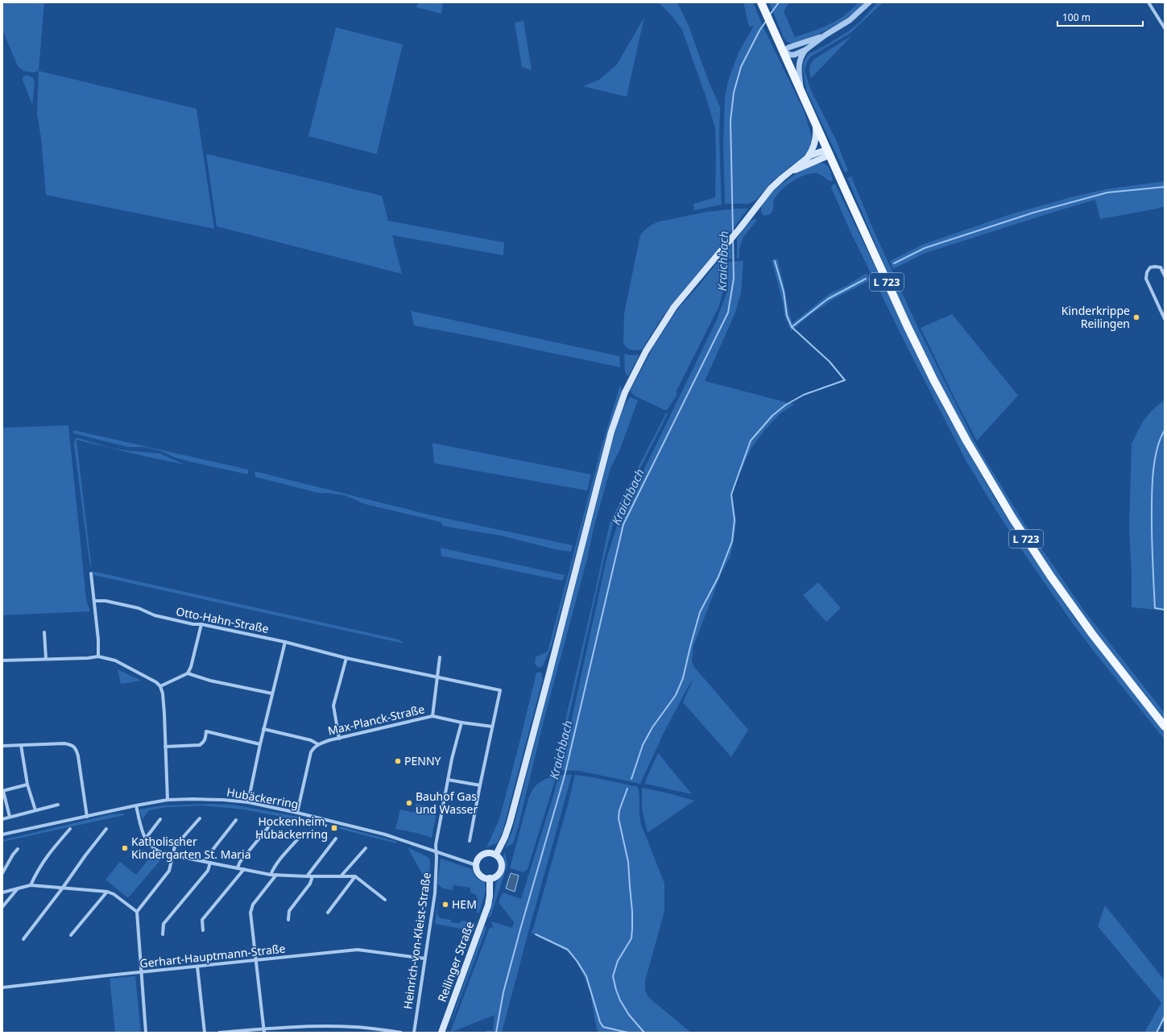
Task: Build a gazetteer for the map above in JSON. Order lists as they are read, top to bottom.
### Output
{
  "streets": {
    "main road": ["L 723", "Reilinger Straße"],
    "street": [
      "Otto-Hahn-Straße",
      "Max-Planck-Straße",
      "Hubäckerring",
      "Heinrich-von-Kleist-Straße",
      "Gerhart-Hauptmann-Straße"
    ]
  },
  "crossings": [
    ["Otto-Hahn-Straße", "Max-Planck-Straße"],
    ["Max-Planck-Straße", "Hubäckerring"],
    ["Hubäckerring", "Heinrich-von-Kleist-Straße"],
    ["Hubäckerring", "Reilinger Straße"],
    ["Heinrich-von-Kleist-Straße", "Gerhart-Hauptmann-Straße"]
  ],
  "water": ["Kraichbach"],
  "places": {
    "other": [
      "Kinderkrippe Reilingen",
      "PENNY",
      "Bauhof Gas und Wasser",
      "Katholischer Kindergarten St. Maria",
      "HEM"
    ],
    "transit": ["Hockenheim, Hubäckerring"]
  },
  "scale_bar": "100 m"
}
